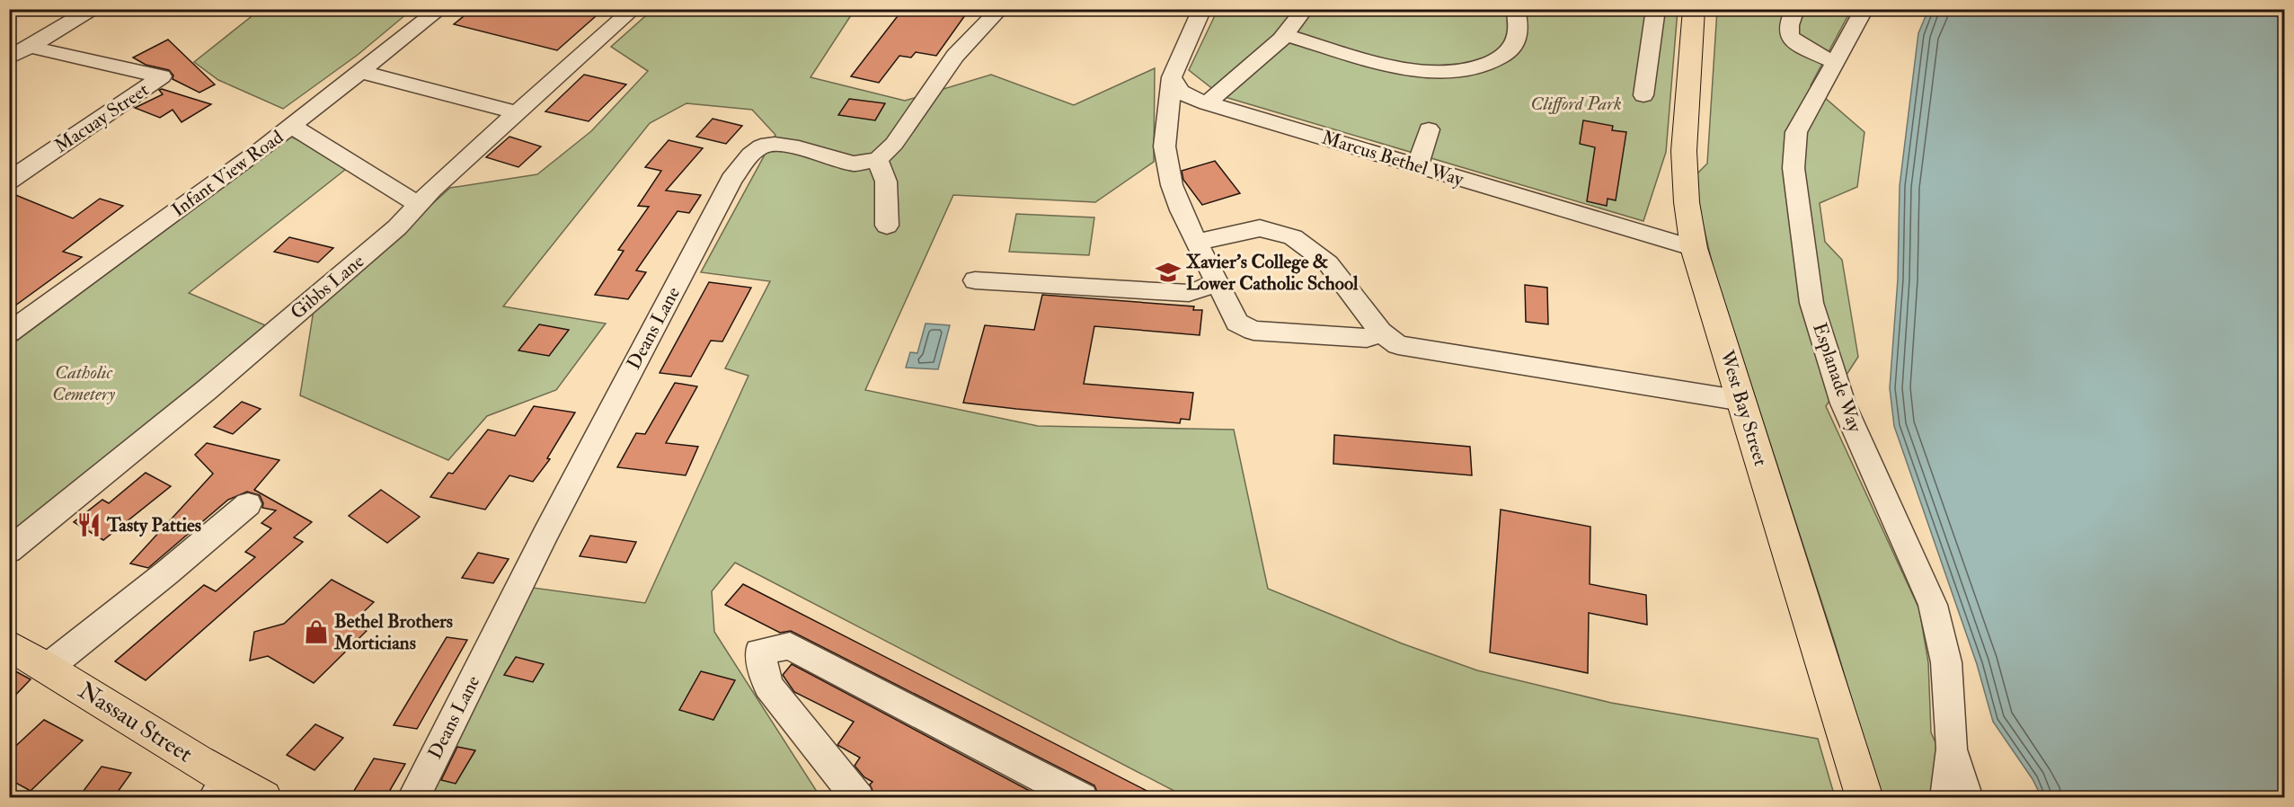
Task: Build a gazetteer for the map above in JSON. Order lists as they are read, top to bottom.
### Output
{
  "streets": {
    "main road": ["West Bay Street", "Nassau Street"],
    "street": [
      "Macuay Street",
      "Marcus Bethel Way",
      "Infant View Road",
      "Gibbs Lane",
      "Deans Lane",
      "Esplanade Way"
    ]
  },
  "crossings": [
    ["Marcus Bethel Way", "West Bay Street"]
  ],
  "parks": ["Clifford Park", "Catholic Cemetery"],
  "places": {
    "school or university": ["Xavier's College & Lower Catholic School"],
    "restaurant": ["Tasty Patties"],
    "shop": ["Bethel Brothers Morticians"]
  }
}
